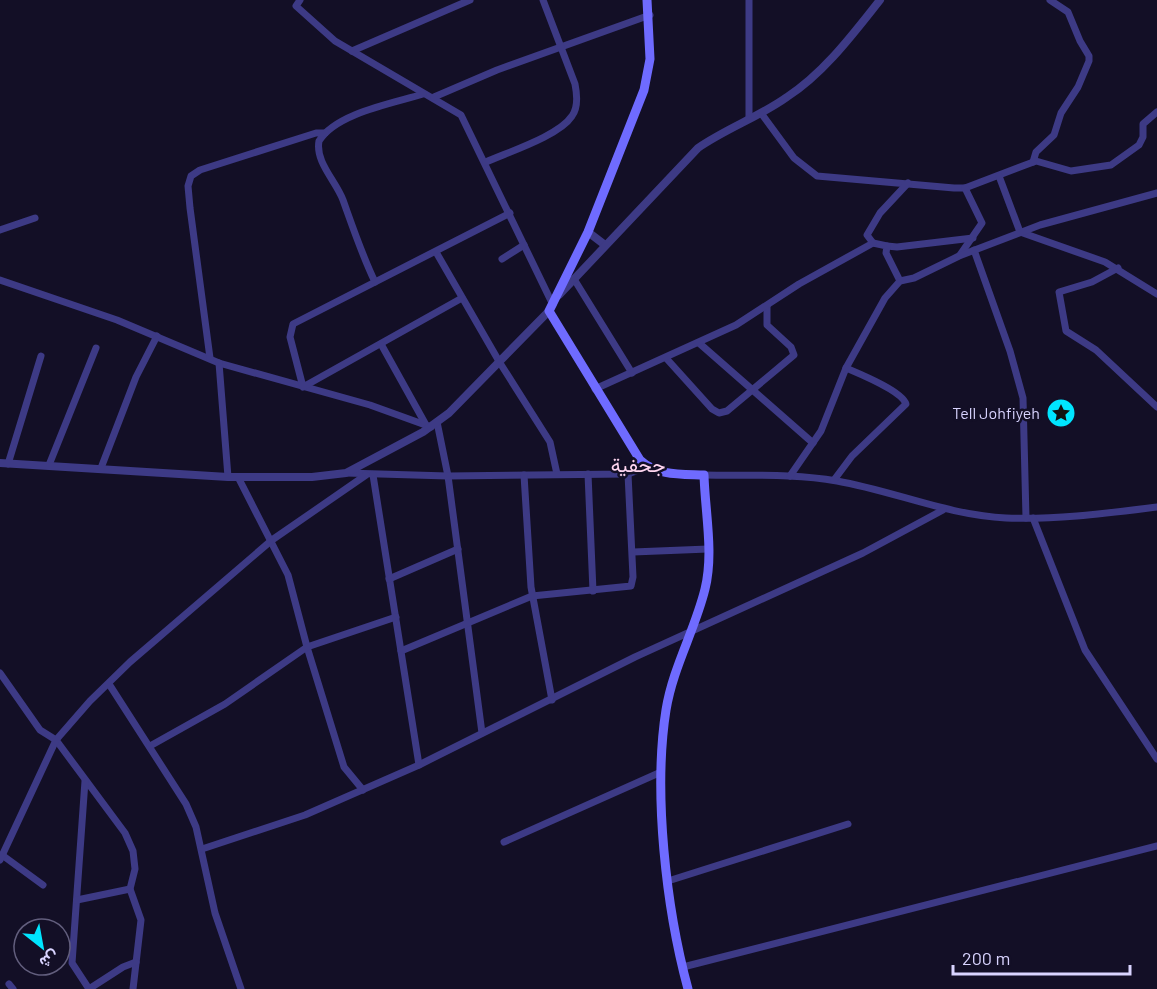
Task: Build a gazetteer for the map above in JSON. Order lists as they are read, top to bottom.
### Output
{
  "districts": ["جحفية"],
  "places": {
    "place": ["Tell Johfiyeh"]
  },
  "scale_bar": "200 m",
  "north": "bottom right"
}
